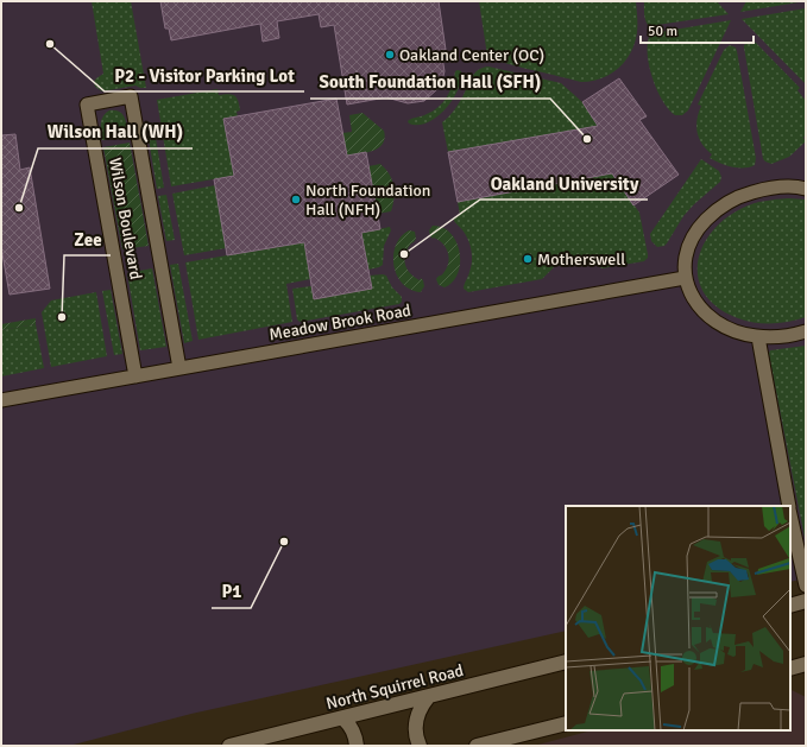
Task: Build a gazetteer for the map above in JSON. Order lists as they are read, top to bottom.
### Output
{
  "streets": {
    "main road": ["North Squirrel Road"],
    "street": ["Wilson Boulevard", "Meadow Brook Road"]
  },
  "crossings": [
    ["Wilson Boulevard", "Meadow Brook Road"]
  ],
  "places": [
    "P2 - Visitor Parking Lot",
    "Oakland Center (OC)",
    "South Foundation Hall (SFH)",
    "North Foundation Hall (NFH)",
    "Wilson Hall (WH)",
    "Oakland University",
    "Motherswell",
    "Zee",
    "P1"
  ],
  "scale_bar": "50 m"
}
